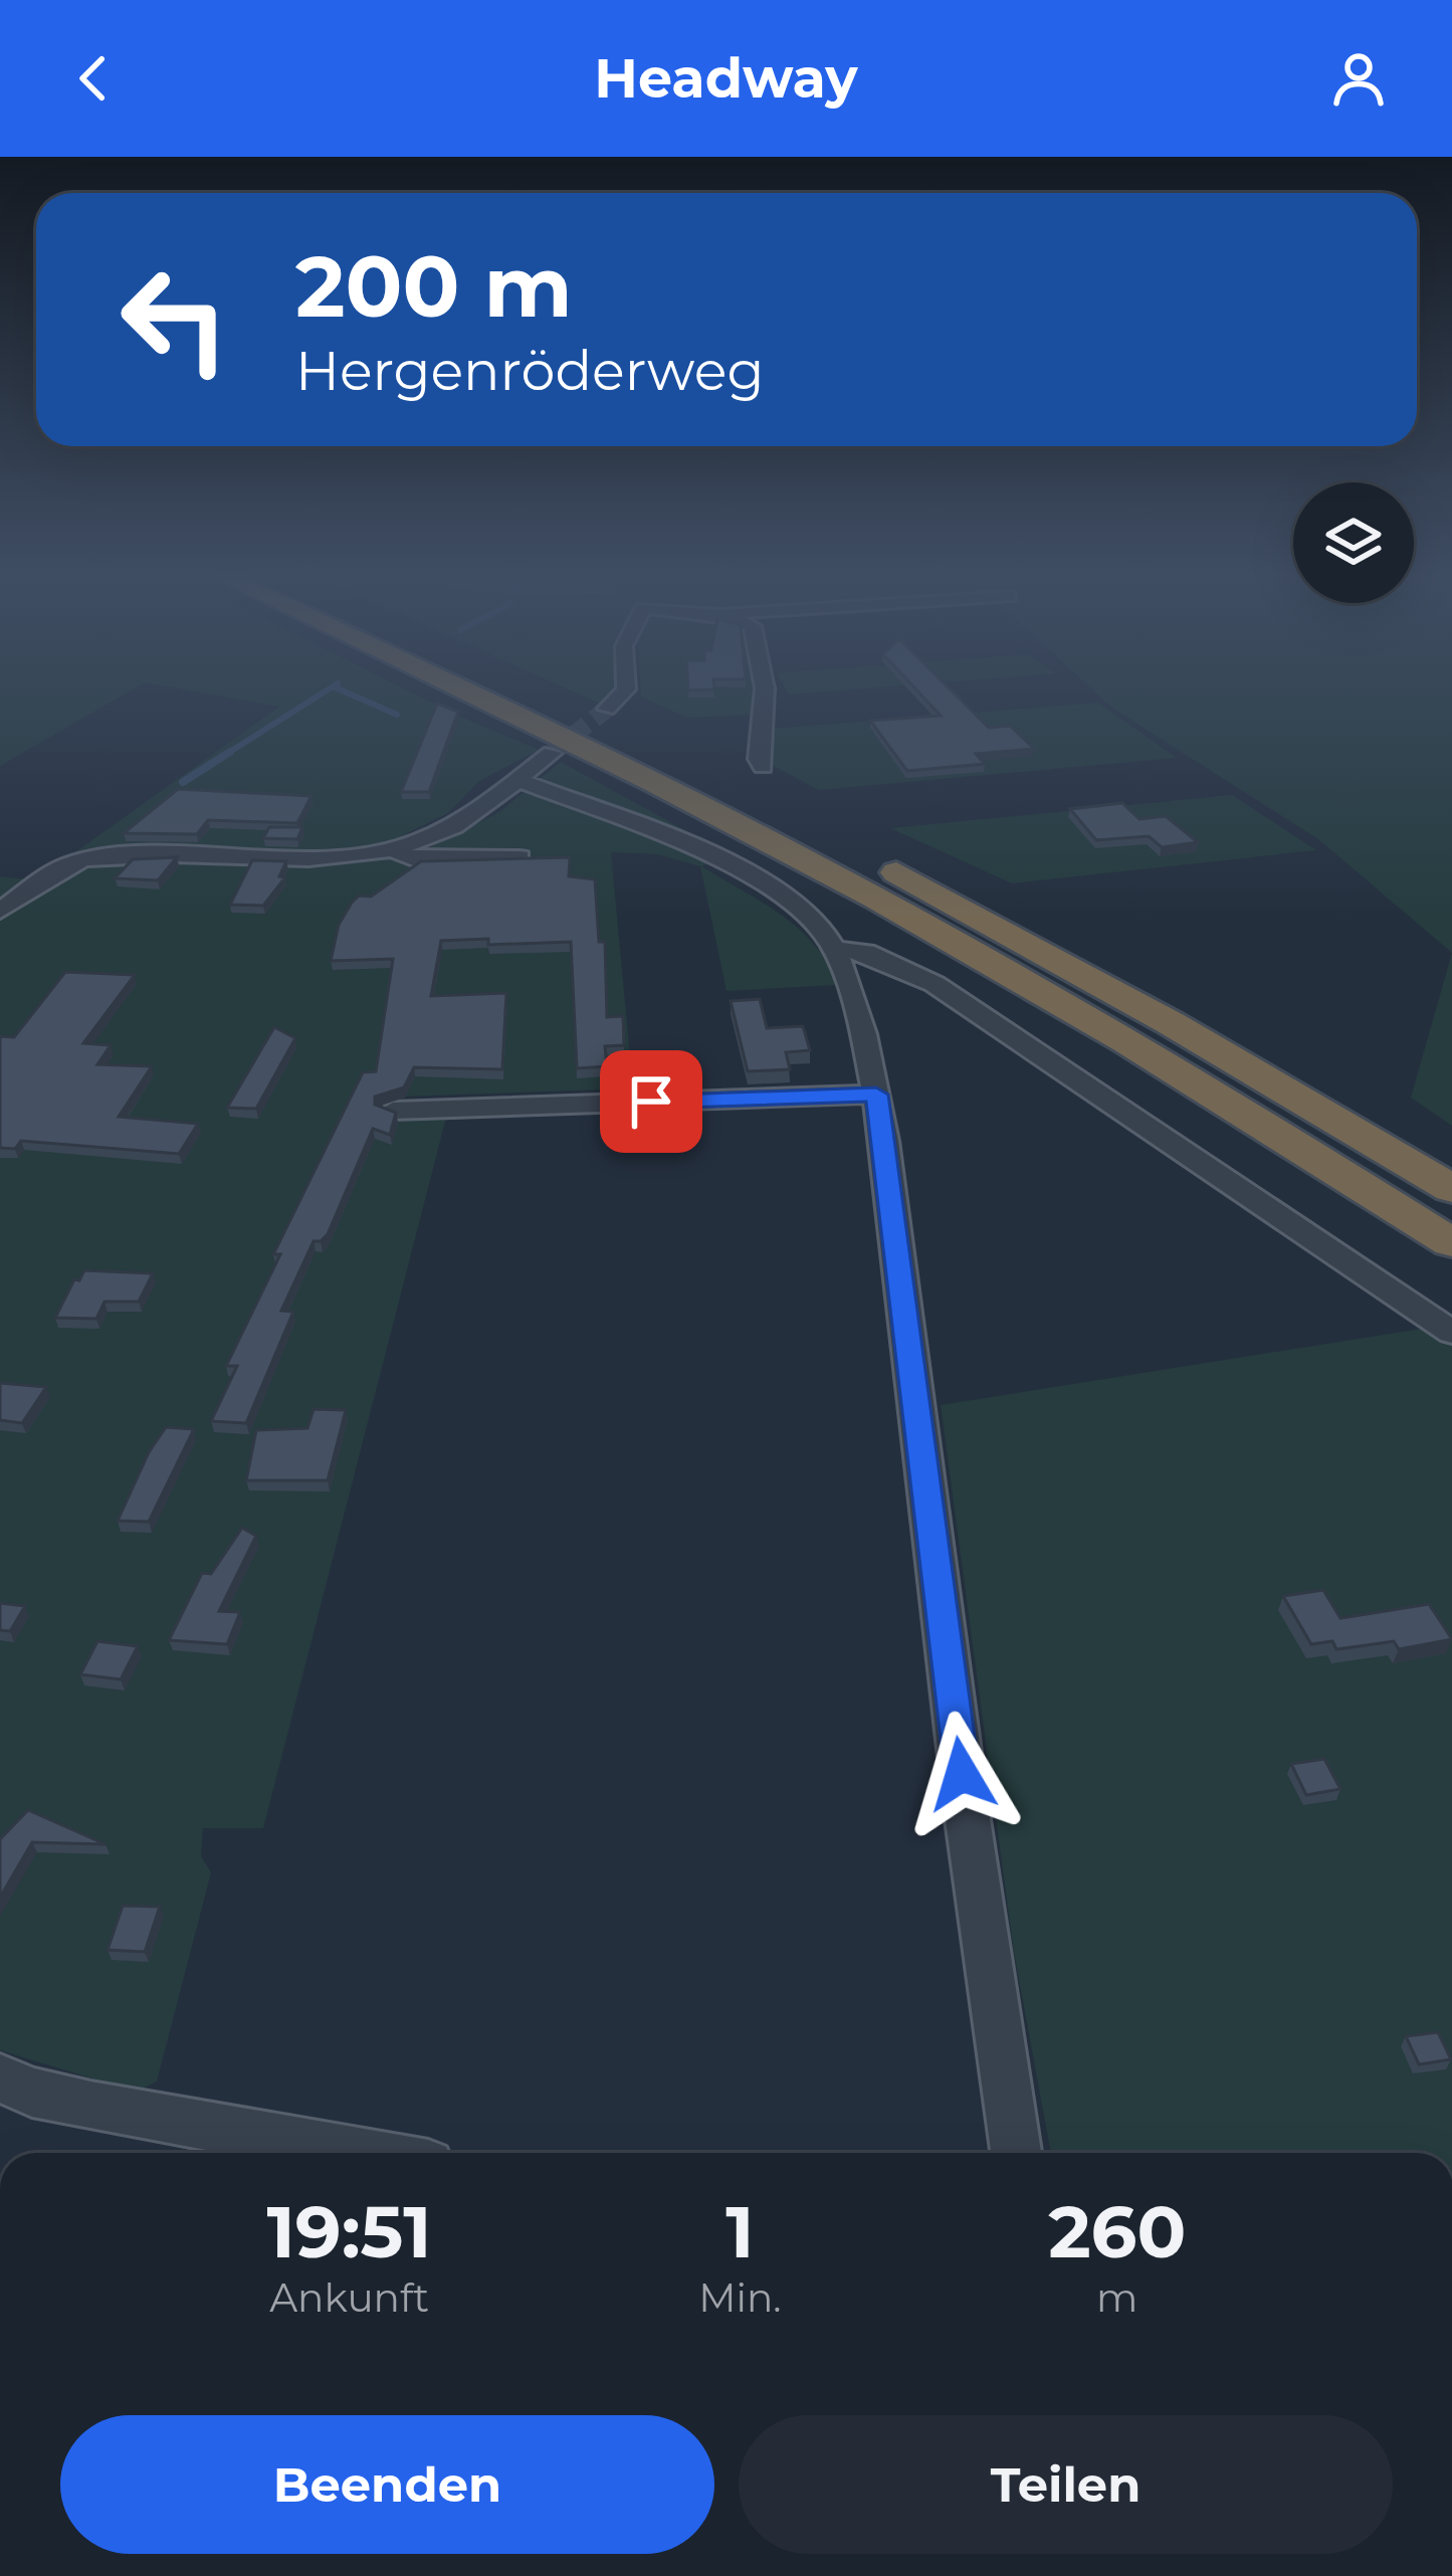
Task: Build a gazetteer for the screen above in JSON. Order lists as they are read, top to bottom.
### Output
{
  "page": {
    "header": "Headway",
    "turn": ["200 m", "Hergenröderweg"],
    "eta": [
      "19:51",
      "Ankunft",
      "1",
      "Min.",
      "260",
      "m"
    ],
    "buttons": ["Beenden", "Teilen"]
  }
}
